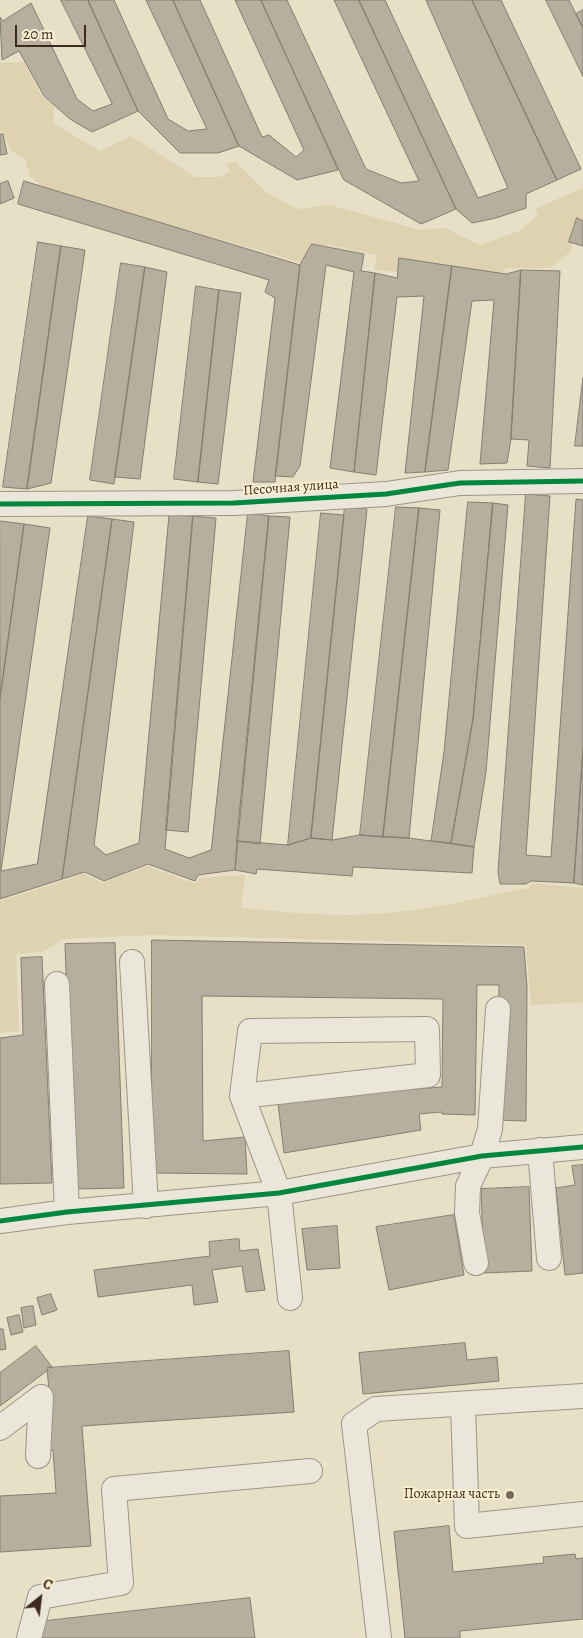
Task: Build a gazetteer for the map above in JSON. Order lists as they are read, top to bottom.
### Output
{
  "streets": {
    "street": ["Песочная улица"]
  },
  "places": ["Пожарная часть"],
  "scale_bar": "20 m",
  "north": "top right"
}
